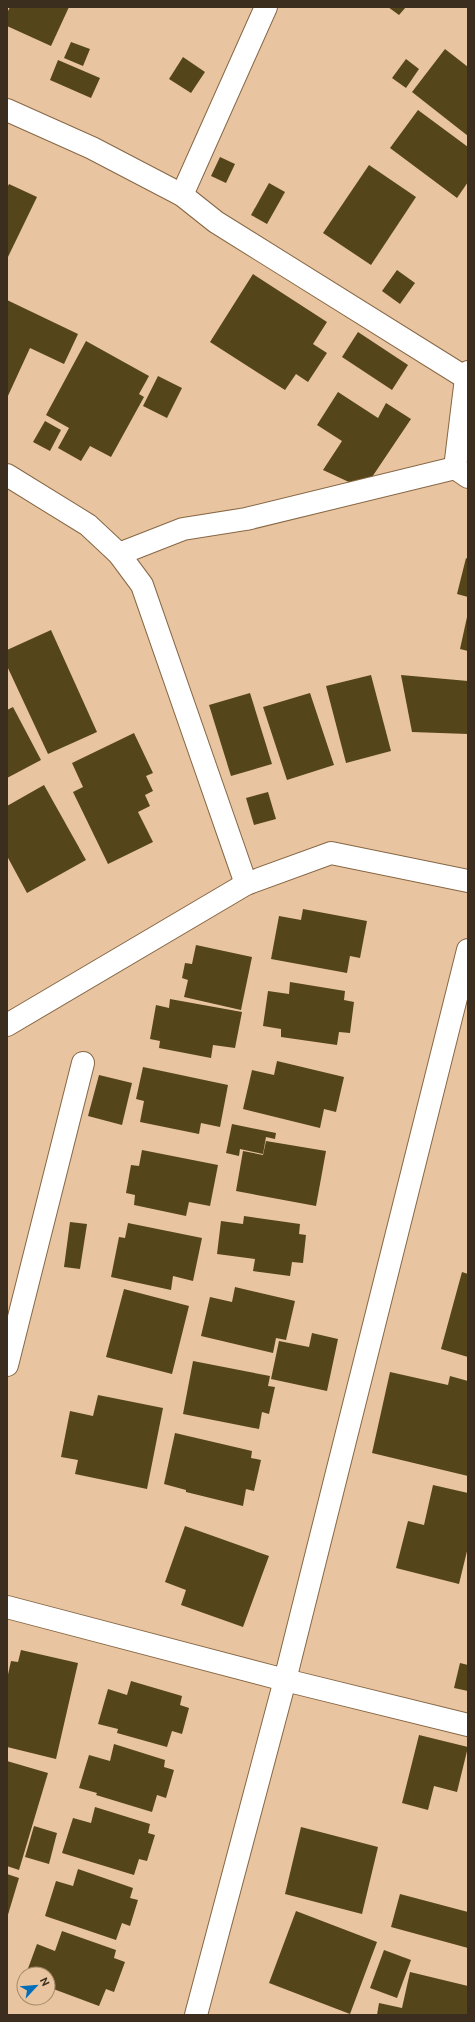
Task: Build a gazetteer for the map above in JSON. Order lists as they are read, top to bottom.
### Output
{
  "north": "top right"
}
